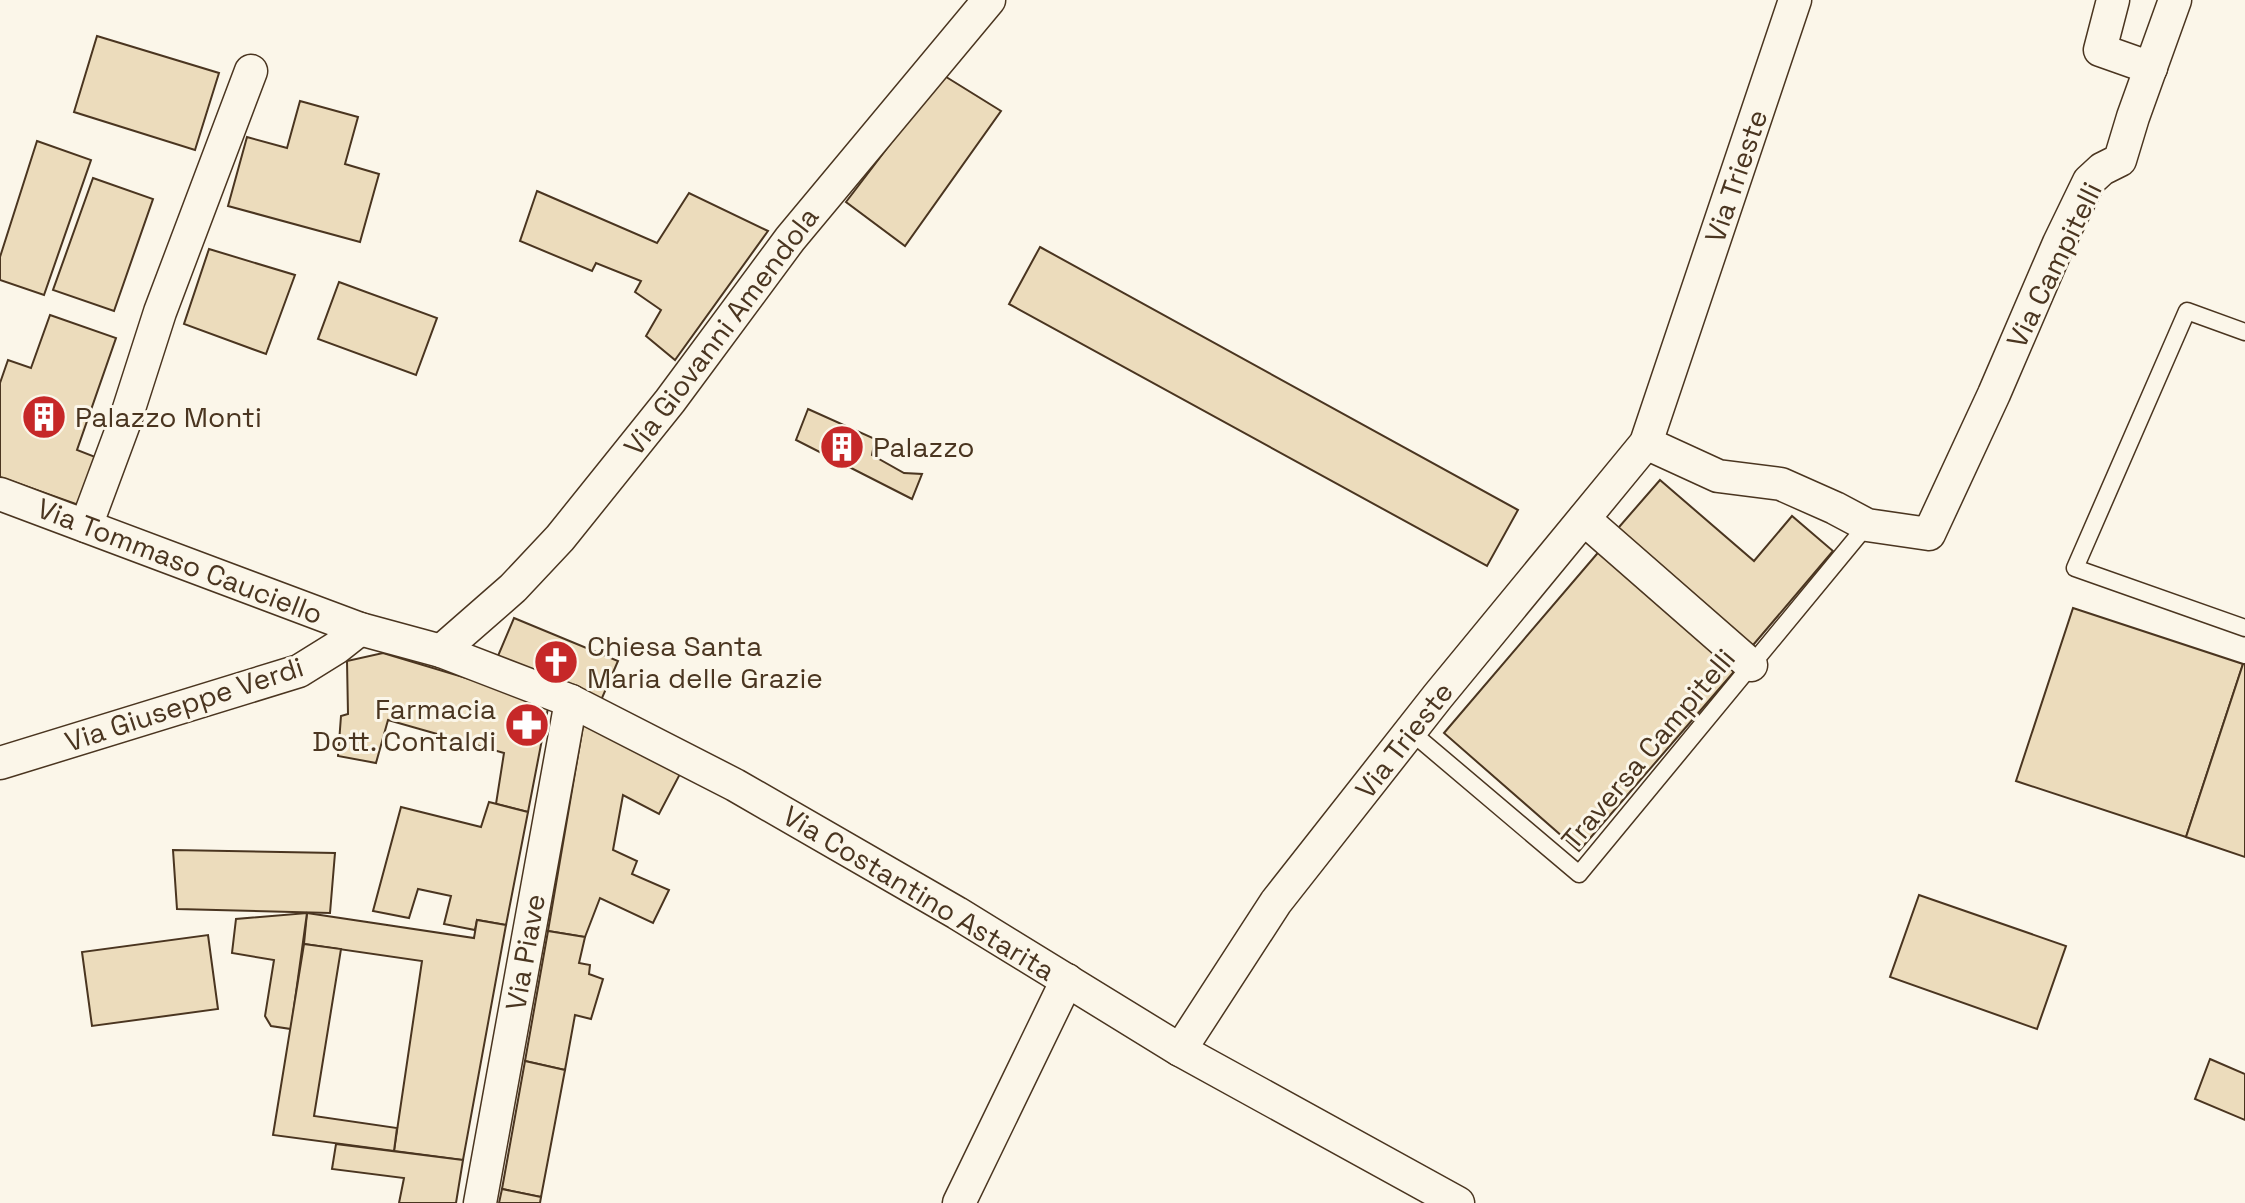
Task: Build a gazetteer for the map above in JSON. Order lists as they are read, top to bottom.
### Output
{
  "streets": {
    "street": [
      "Via Trieste",
      "Via Campitelli",
      "Via Giovanni Amendola",
      "Via Tommaso Cauciello",
      "Via Giuseppe Verdi",
      "Via Costantino Astarita",
      "Via Piave"
    ],
    "lane": ["Traversa Campitelli"]
  },
  "crossings": [
    ["Via Trieste", "Traversa Campitelli"],
    ["Via Trieste", "Via Costantino Astarita"],
    ["Via Campitelli", "Traversa Campitelli"],
    ["Via Giovanni Amendola", "Via Costantino Astarita"],
    ["Via Tommaso Cauciello", "Via Giuseppe Verdi"],
    ["Via Tommaso Cauciello", "Via Costantino Astarita"],
    ["Via Giuseppe Verdi", "Via Costantino Astarita"],
    ["Via Costantino Astarita", "Via Piave"]
  ],
  "places": {
    "building": ["Palazzo Monti", "Palazzo"],
    "church": ["Chiesa Santa Maria delle Grazie"],
    "pharmacy": ["Farmacia Dott. Contaldi"]
  }
}
